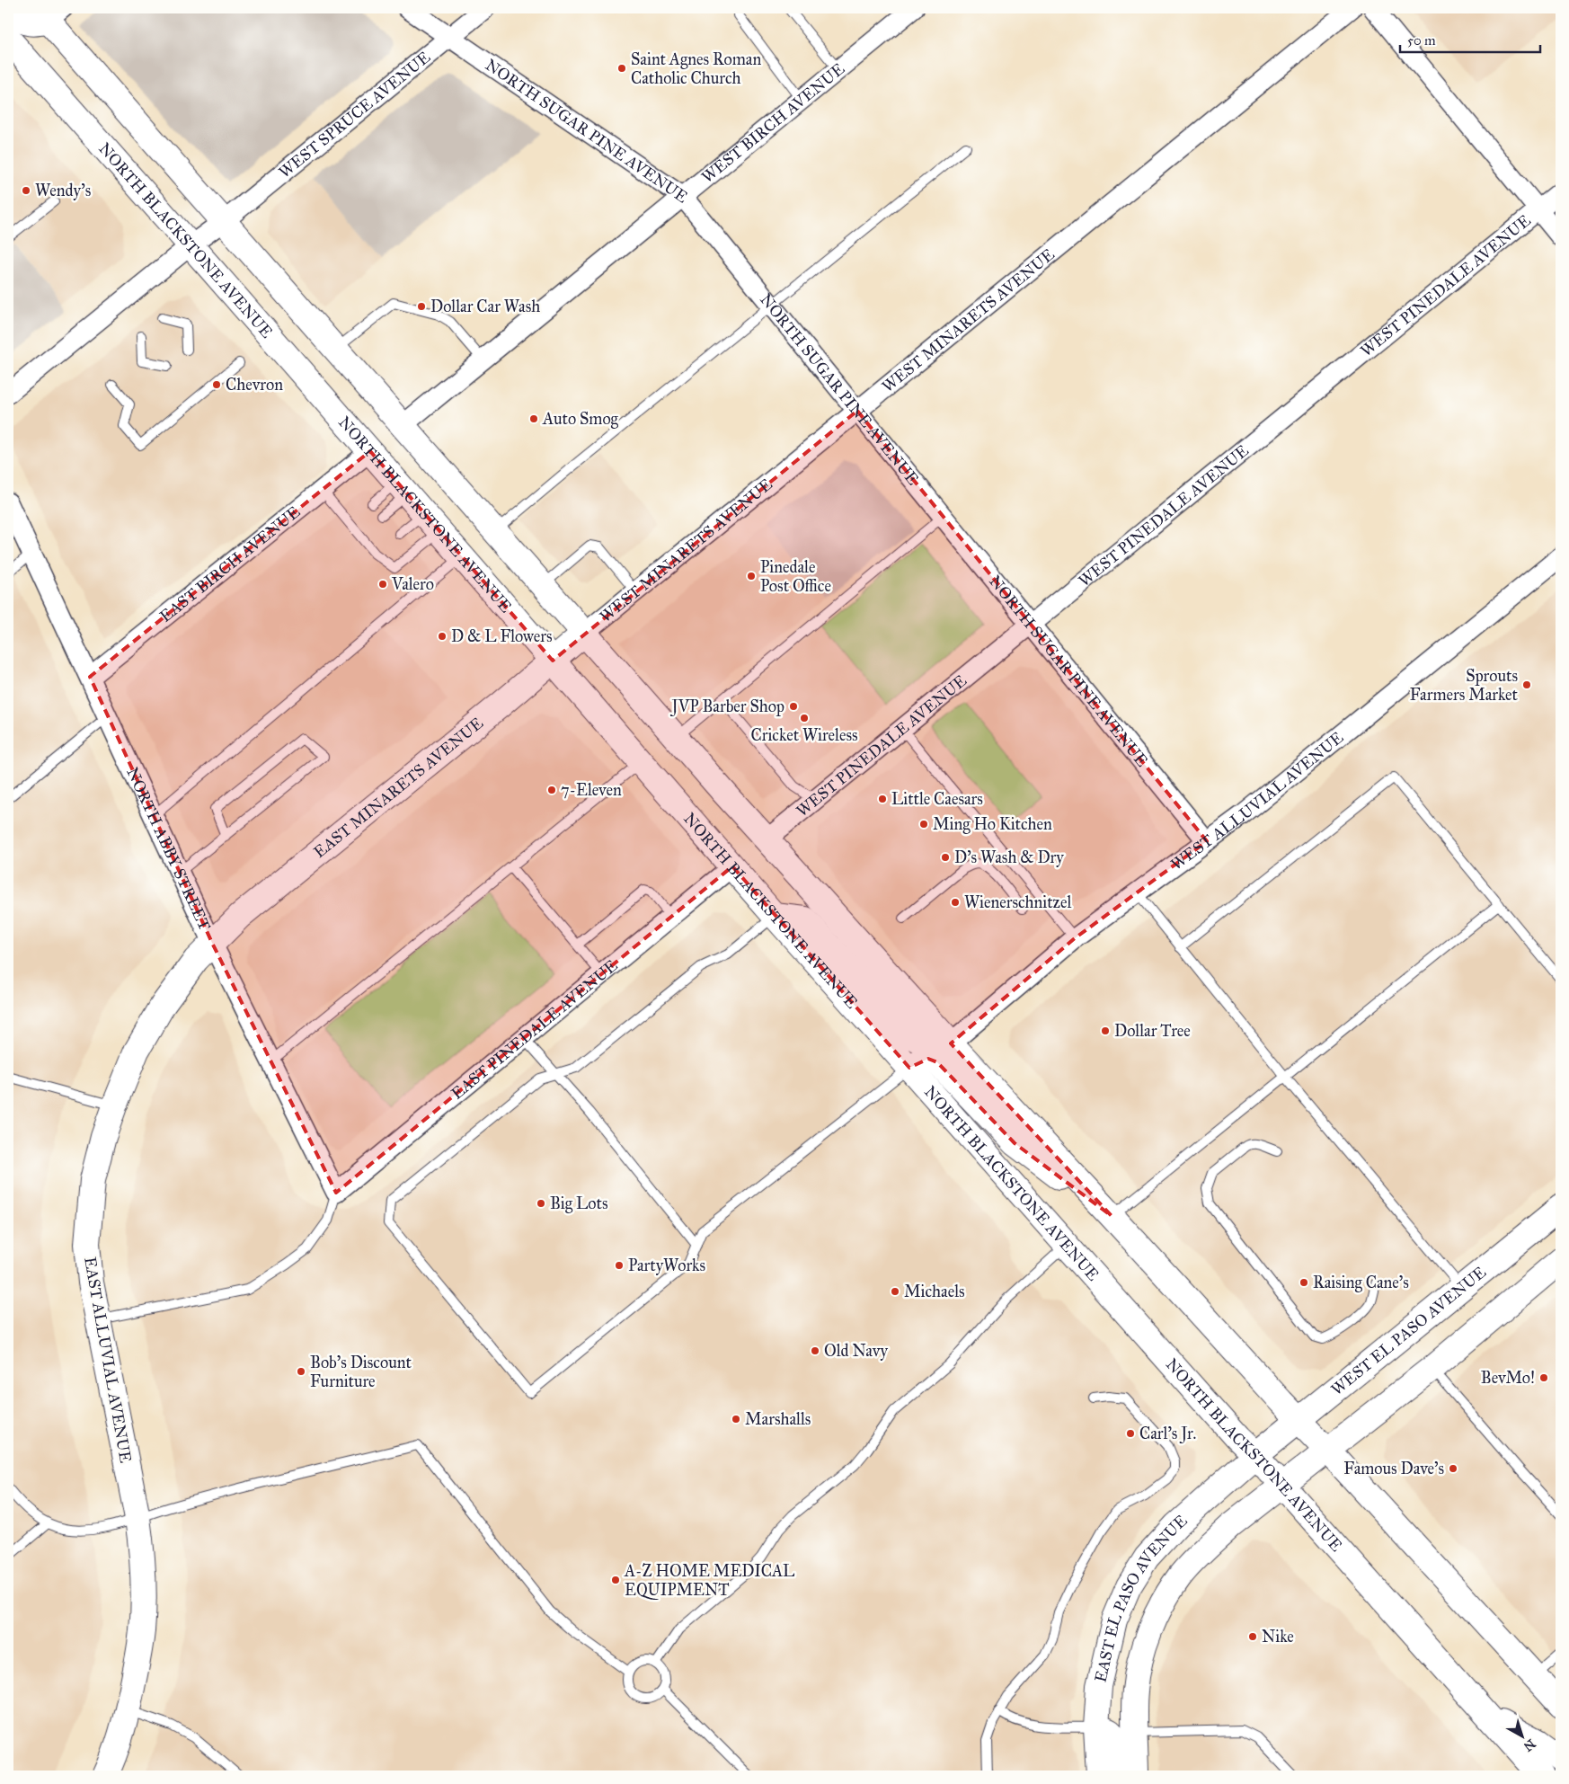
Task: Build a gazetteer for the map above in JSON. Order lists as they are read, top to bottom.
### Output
{
  "streets": {
    "main road": [
      "NORTH BLACKSTONE AVENUE",
      "EAST MINARETS AVENUE",
      "WEST EL PASO AVENUE",
      "EAST ALLUVIAL AVENUE",
      "EAST EL PASO AVENUE"
    ],
    "street": [
      "WEST SPRUCE AVENUE",
      "WEST BIRCH AVENUE",
      "NORTH SUGAR PINE AVENUE",
      "WEST PINEDALE AVENUE",
      "WEST MINARETS AVENUE",
      "EAST BIRCH AVENUE",
      "WEST ALLUVIAL AVENUE",
      "NORTH ABBY STREET",
      "EAST PINEDALE AVENUE"
    ]
  },
  "crossings": [
    ["WEST SPRUCE AVENUE", "NORTH SUGAR PINE AVENUE"],
    ["WEST SPRUCE AVENUE", "NORTH BLACKSTONE AVENUE"],
    ["WEST BIRCH AVENUE", "NORTH SUGAR PINE AVENUE"],
    ["NORTH SUGAR PINE AVENUE", "WEST PINEDALE AVENUE"],
    ["NORTH SUGAR PINE AVENUE", "WEST MINARETS AVENUE"],
    ["NORTH SUGAR PINE AVENUE", "WEST ALLUVIAL AVENUE"],
    ["NORTH BLACKSTONE AVENUE", "EAST BIRCH AVENUE"],
    ["NORTH BLACKSTONE AVENUE", "EAST MINARETS AVENUE"],
    ["NORTH BLACKSTONE AVENUE", "EAST PINEDALE AVENUE"],
    ["NORTH BLACKSTONE AVENUE", "WEST EL PASO AVENUE"],
    ["NORTH BLACKSTONE AVENUE", "EAST EL PASO AVENUE"],
    ["WEST MINARETS AVENUE", "EAST MINARETS AVENUE"],
    ["EAST BIRCH AVENUE", "NORTH ABBY STREET"],
    ["EAST MINARETS AVENUE", "NORTH ABBY STREET"],
    ["EAST MINARETS AVENUE", "EAST ALLUVIAL AVENUE"],
    ["NORTH ABBY STREET", "EAST PINEDALE AVENUE"],
    ["NORTH ABBY STREET", "EAST ALLUVIAL AVENUE"],
    ["WEST EL PASO AVENUE", "EAST EL PASO AVENUE"]
  ],
  "places": [
    "Saint Agnes Roman Catholic Church",
    "Wendy's",
    "Dollar Car Wash",
    "Chevron",
    "Auto Smog",
    "Pinedale Post Office",
    "Valero",
    "D & L Flowers",
    "Sprouts Farmers Market",
    "JVP Barber Shop",
    "Cricket Wireless",
    "7-Eleven",
    "Little Caesars",
    "Ming Ho Kitchen",
    "D's Wash & Dry",
    "Wienerschnitzel",
    "Dollar Tree",
    "Big Lots",
    "PartyWorks",
    "Raising Cane's",
    "Michaels",
    "Old Navy",
    "Bob's Discount Furniture",
    "BevMo!",
    "Marshalls",
    "Carl's Jr.",
    "Famous Dave's",
    "A-Z HOME MEDICAL EQUIPMENT",
    "Nike"
  ],
  "scale_bar": "50 m",
  "north": "bottom right"
}
